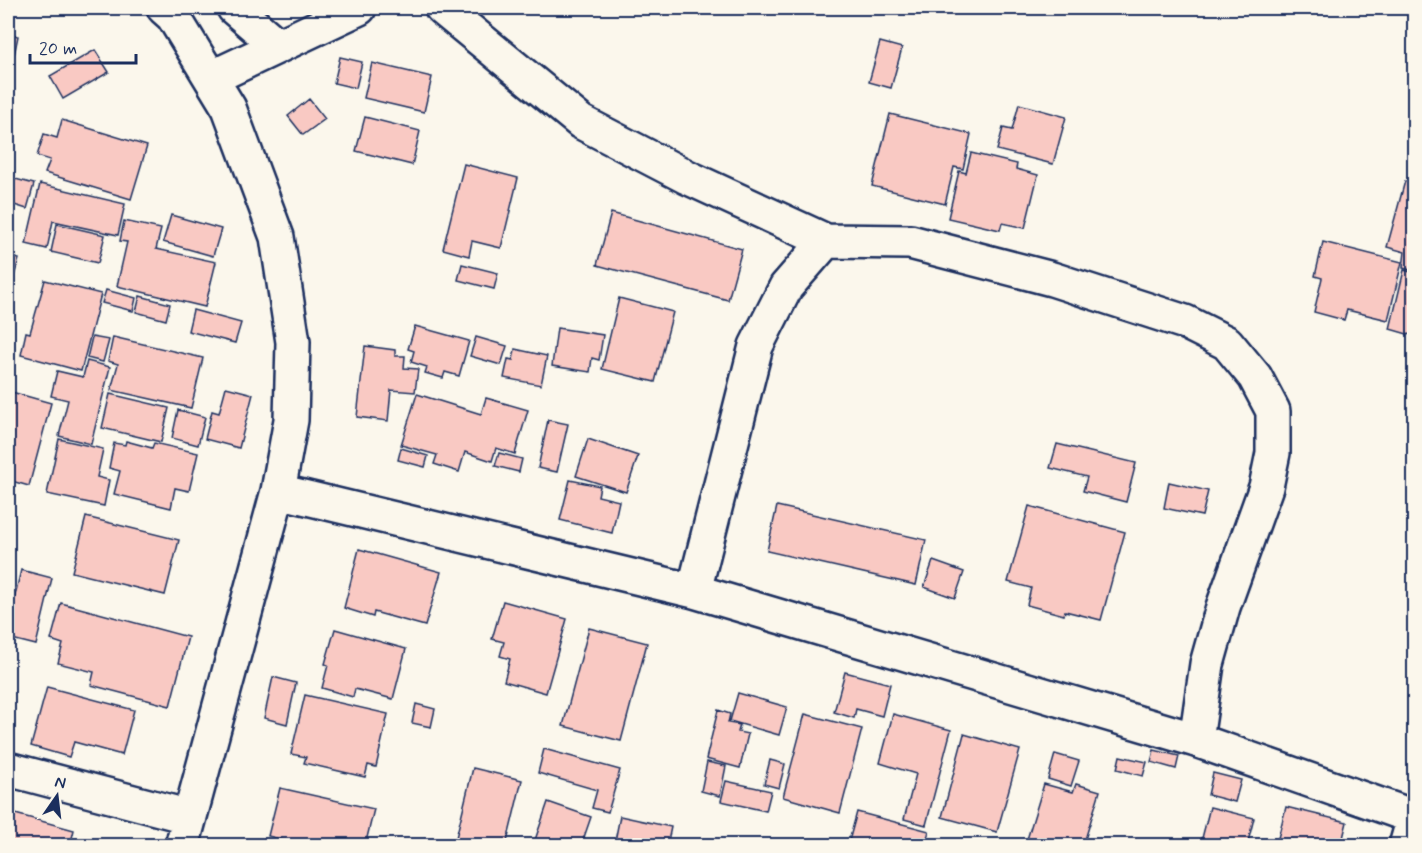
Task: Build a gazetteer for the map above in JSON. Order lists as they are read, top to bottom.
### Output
{
  "scale_bar": "20 m",
  "north": "top"
}
